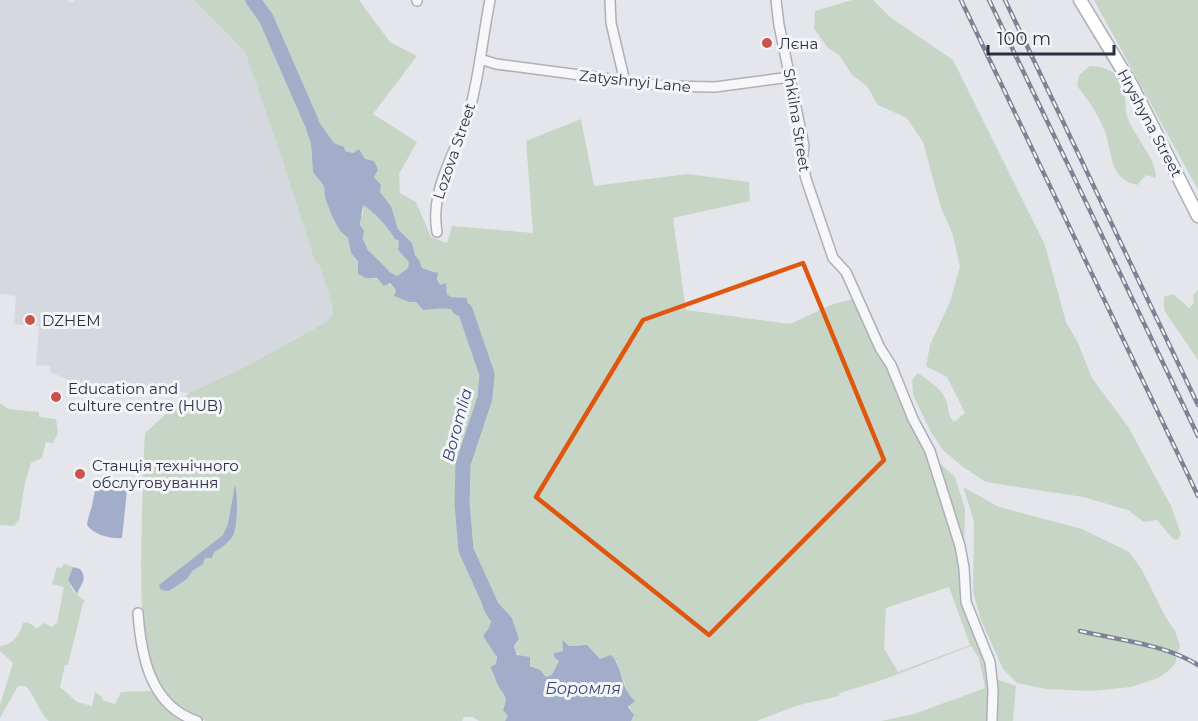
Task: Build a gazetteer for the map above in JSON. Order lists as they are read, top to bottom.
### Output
{
  "streets": {
    "street": [
      "Zatyshnyi Lane",
      "Shkilna Street",
      "Hryshyna Street",
      "Lozova Street"
    ]
  },
  "crossings": [
    ["Zatyshnyi Lane", "Shkilna Street"],
    ["Zatyshnyi Lane", "Lozova Street"]
  ],
  "water": ["Boromlia", "Боромля"],
  "places": [
    "Лєна",
    "DZHEM",
    "Education and culture centre (HUB)",
    "Cтанція технічного обслуговування"
  ],
  "scale_bar": "100 m"
}
